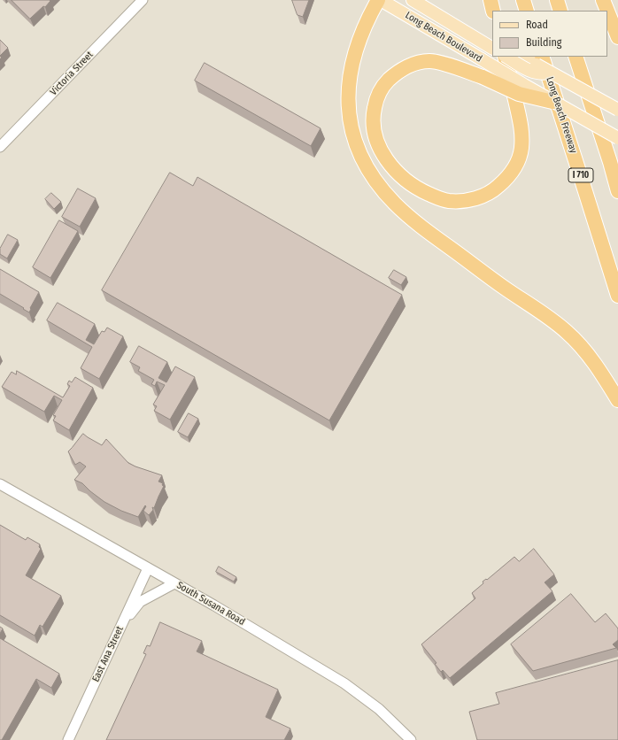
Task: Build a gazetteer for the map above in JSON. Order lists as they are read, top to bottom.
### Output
{
  "streets": {
    "highway": ["Long Beach Freeway", "I 710"],
    "main road": ["Long Beach Boulevard"],
    "street": ["Victoria Street", "South Susana Road", "East Ana Street"]
  },
  "crossings": [
    ["South Susana Road", "East Ana Street"]
  ],
  "legend": ["Road", "Building"]
}
